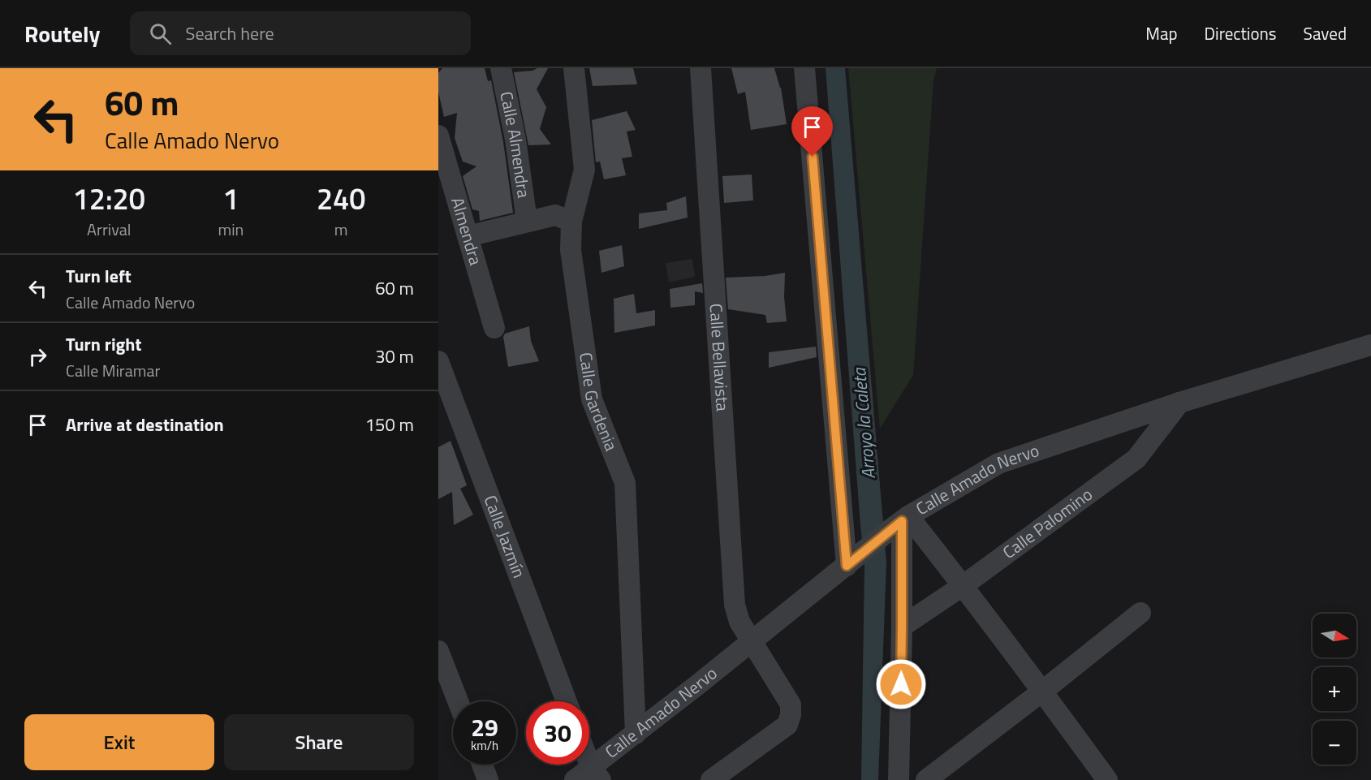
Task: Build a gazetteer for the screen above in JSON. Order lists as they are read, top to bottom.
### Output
{
  "streets": {
    "street": [
      "Calle Almendra",
      "Almendra",
      "Calle Bellavista",
      "Calle Gardenia",
      "Calle Amado Nervo",
      "Calle Palomino",
      "Calle Jazmín"
    ]
  },
  "crossings": [
    ["Calle Bellavista", "Calle Amado Nervo"],
    ["Calle Gardenia", "Calle Amado Nervo"],
    ["Calle Amado Nervo", "Calle Palomino"]
  ],
  "water": ["Arroyo la Caleta"],
  "north": "right",
  "page": {
    "header": "Routely",
    "search": "Search here",
    "nav": ["Map", "Directions", "Saved"],
    "turn": ["60 m", "Calle Amado Nervo"],
    "eta": [
      "12:20",
      "Arrival",
      "1",
      "min",
      "240",
      "m"
    ],
    "list": [
      {
        "name": "Turn left",
        "note": "Calle Amado Nervo",
        "value": "60 m"
      },
      {
        "name": "Turn right",
        "note": "Calle Miramar",
        "value": "30 m"
      },
      {
        "name": "Arrive at destination",
        "value": "150 m"
      }
    ],
    "map_buttons": ["+", "−"],
    "speed": "29 km/h",
    "limit": "30",
    "buttons": ["Exit", "Share"]
  }
}
